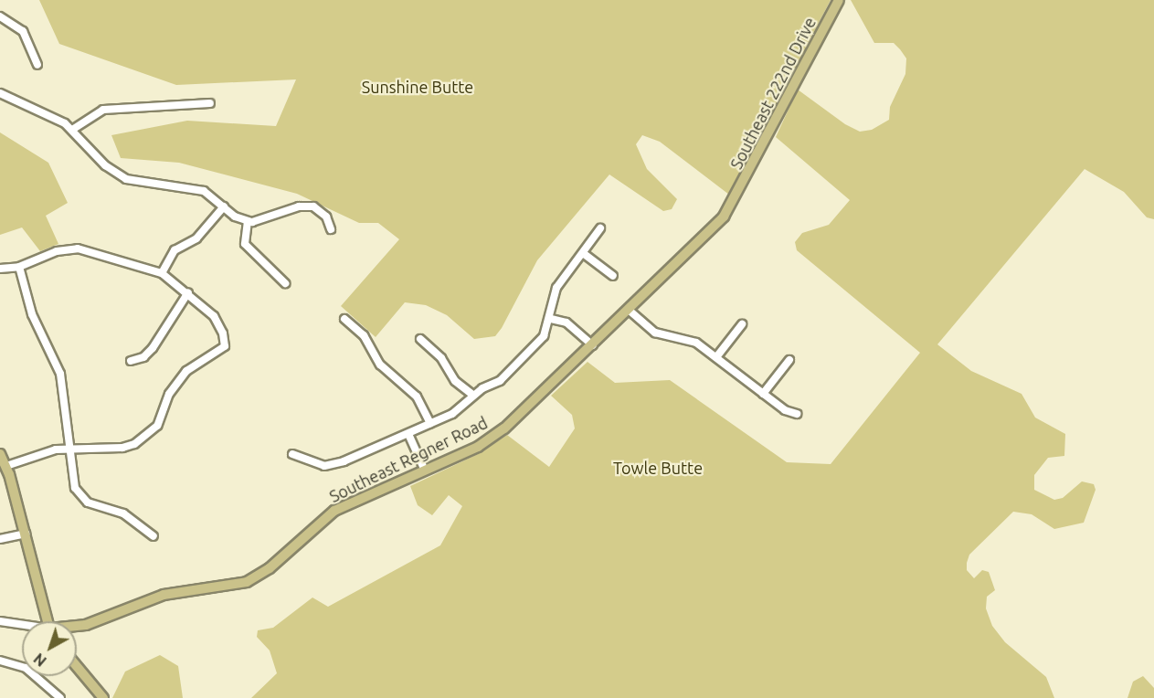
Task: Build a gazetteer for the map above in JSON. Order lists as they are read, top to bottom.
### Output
{
  "streets": {
    "main road": ["Southeast 222nd Drive", "Southeast Regner Road"]
  },
  "crossings": [
    ["Southeast 222nd Drive", "Southeast Regner Road"]
  ],
  "parks": ["Sunshine Butte", "Towle Butte"],
  "north": "bottom left"
}
